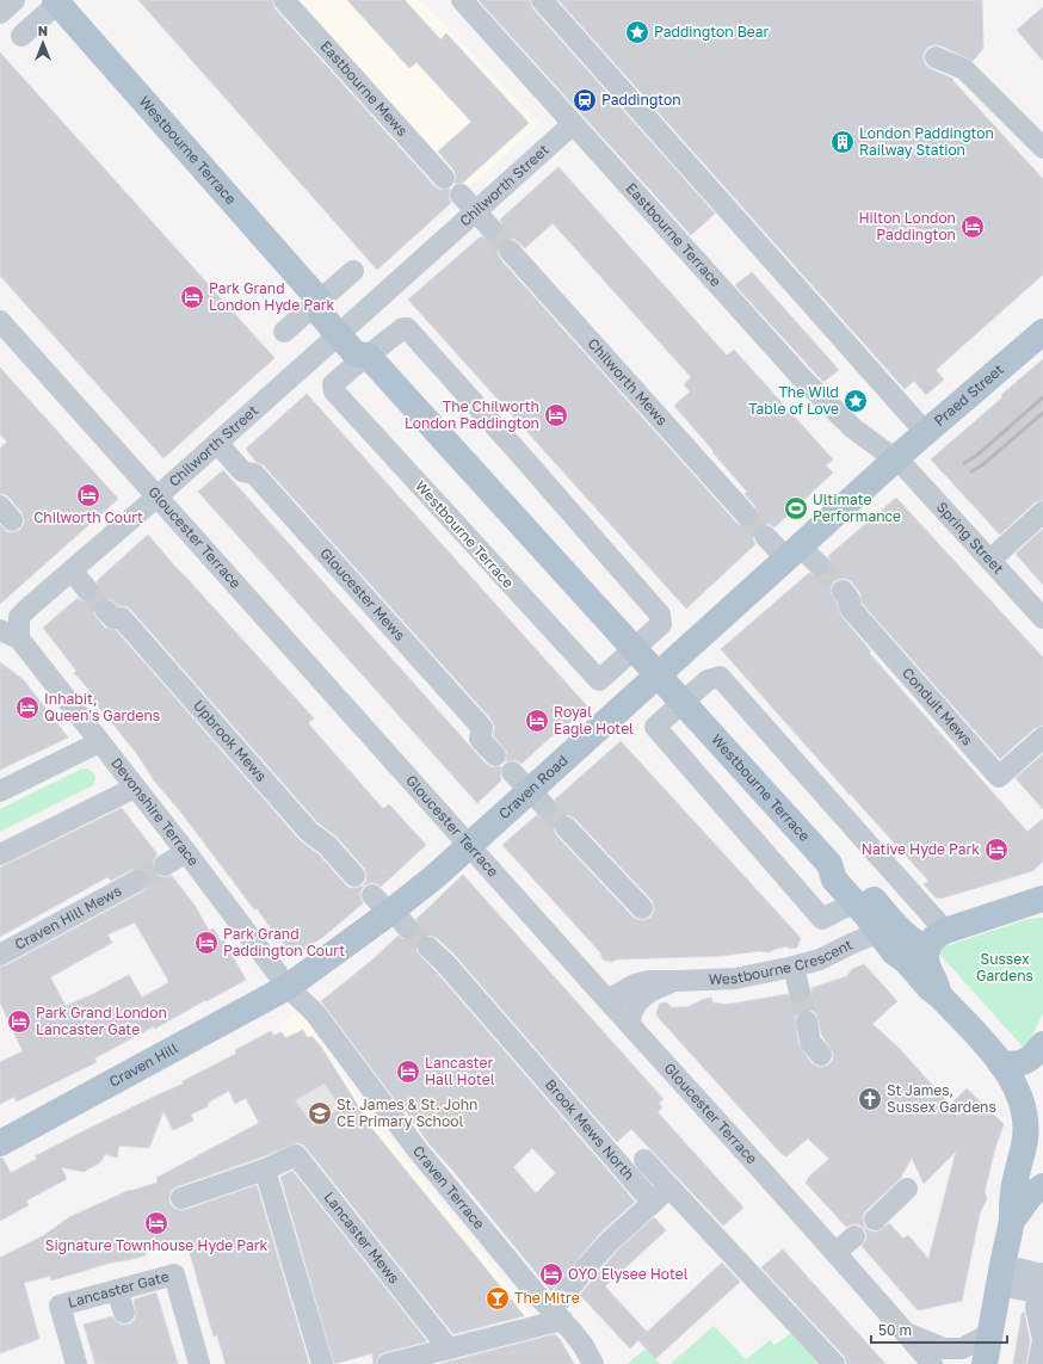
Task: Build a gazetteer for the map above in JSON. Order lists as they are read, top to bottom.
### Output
{
  "streets": {
    "main road": [
      "Westbourne Terrace",
      "Praed Street",
      "Craven Road",
      "Craven Hill"
    ],
    "street": [
      "Eastbourne Mews",
      "Chilworth Street",
      "Eastbourne Terrace",
      "Chilworth Mews",
      "Gloucester Terrace",
      "Spring Street",
      "Gloucester Mews",
      "Conduit Mews",
      "Upbrook Mews",
      "Devonshire Terrace",
      "Craven Hill Mews",
      "Westbourne Crescent",
      "Brook Mews North",
      "Craven Terrace",
      "Lancaster Mews",
      "Lancaster Gate"
    ]
  },
  "crossings": [
    ["Westbourne Terrace", "Chilworth Street"],
    ["Westbourne Terrace", "Craven Road"],
    ["Westbourne Terrace", "Westbourne Crescent"],
    ["Chilworth Street", "Eastbourne Terrace"],
    ["Chilworth Street", "Gloucester Terrace"],
    ["Chilworth Street", "Gloucester Mews"],
    ["Chilworth Street", "Devonshire Terrace"],
    ["Eastbourne Terrace", "Praed Street"],
    ["Eastbourne Terrace", "Spring Street"],
    ["Eastbourne Terrace", "Craven Road"],
    ["Praed Street", "Spring Street"],
    ["Praed Street", "Craven Road"],
    ["Gloucester Terrace", "Craven Road"],
    ["Gloucester Terrace", "Westbourne Crescent"],
    ["Spring Street", "Craven Road"],
    ["Craven Road", "Devonshire Terrace"],
    ["Craven Road", "Craven Hill"],
    ["Craven Road", "Craven Terrace"],
    ["Devonshire Terrace", "Craven Hill"],
    ["Devonshire Terrace", "Craven Terrace"],
    ["Craven Hill", "Craven Terrace"]
  ],
  "parks": ["Sussex Gardens"],
  "places": {
    "place": ["Paddington Bear", "The Wild Table of Love"],
    "station": ["Paddington"],
    "building": ["London Paddington Railway Station"],
    "hotel": [
      "Hilton London Paddington",
      "Park Grand London Hyde Park",
      "The Chilworth London Paddington",
      "Chilworth Court",
      "Inhabit, Queen's Gardens",
      "Royal Eagle Hotel",
      "Native Hyde Park",
      "Park Grand Paddington Court",
      "Park Grand London Lancaster Gate",
      "Lancaster Hall Hotel",
      "Signature Townhouse Hyde Park",
      "OYO Elysee Hotel"
    ],
    "sports": ["Ultimate Performance"],
    "church": ["St James, Sussex Gardens"],
    "school or university": ["St. James & St. John CE Primary School"],
    "bar": ["The Mitre"]
  },
  "scale_bar": "50 m",
  "north": "top"
}
